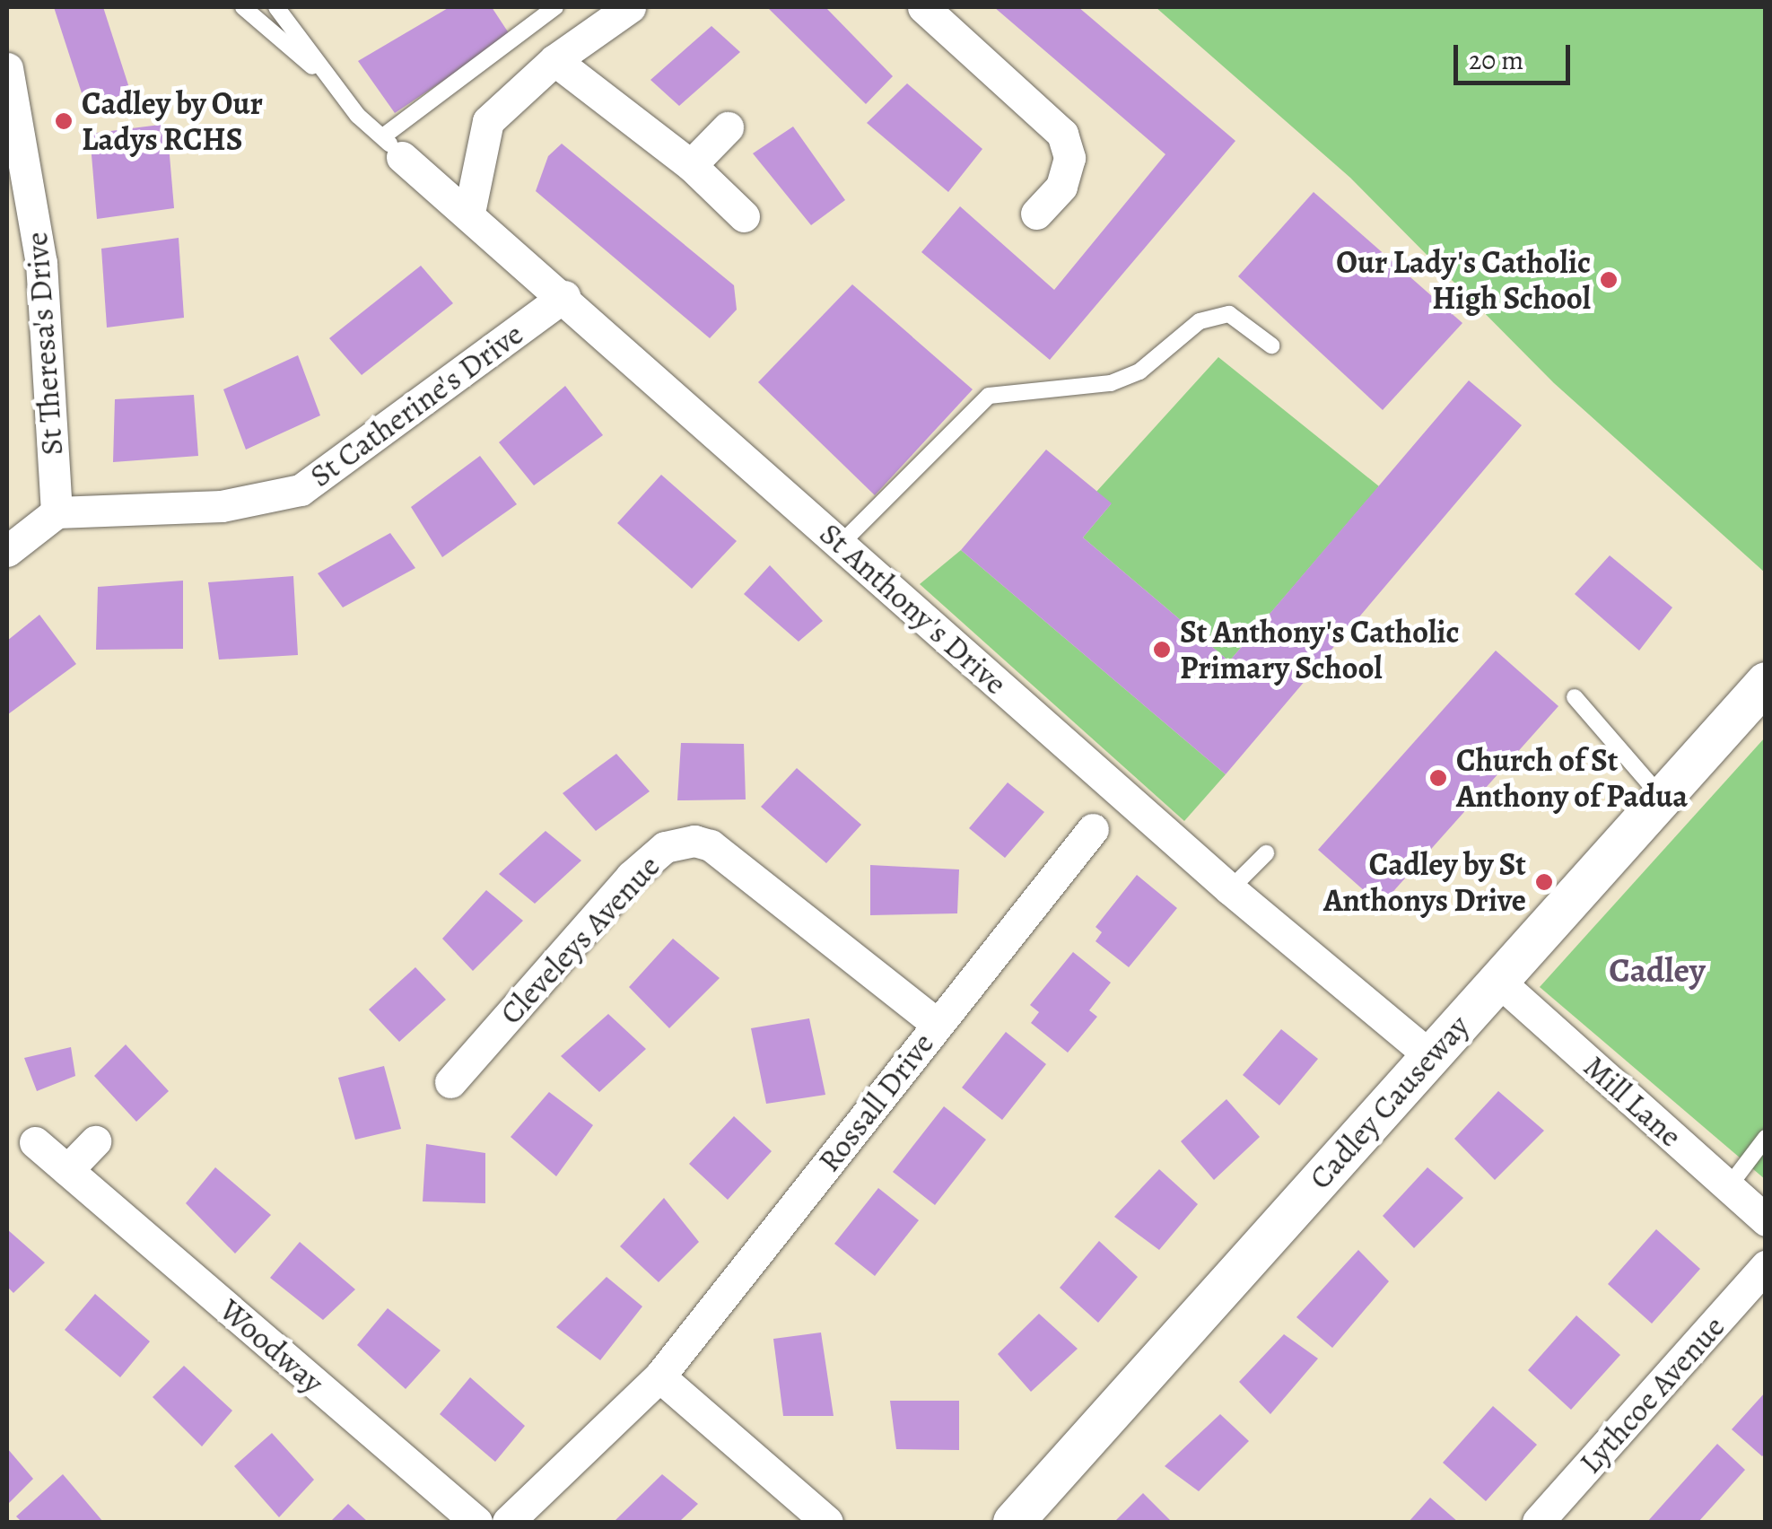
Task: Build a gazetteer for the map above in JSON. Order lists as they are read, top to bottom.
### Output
{
  "streets": {
    "street": [
      "St Theresa's Drive",
      "St Catherine's Drive",
      "St Anthony's Drive",
      "Cleveleys Avenue",
      "Mill Lane",
      "Rossall Drive",
      "Cadley Causeway",
      "Woodway",
      "Lythcoe Avenue"
    ]
  },
  "crossings": [
    ["St Theresa's Drive", "St Catherine's Drive"],
    ["St Catherine's Drive", "St Anthony's Drive"],
    ["St Anthony's Drive", "Cadley Causeway"],
    ["Cleveleys Avenue", "Rossall Drive"],
    ["Mill Lane", "Cadley Causeway"]
  ],
  "districts": ["Cadley"],
  "places": [
    "Cadley by Our Ladys RCHS",
    "Our Lady's Catholic High School",
    "St Anthony's Catholic Primary School",
    "Church of St Anthony of Padua",
    "Cadley by St Anthonys Drive"
  ],
  "scale_bar": "20 m"
}
